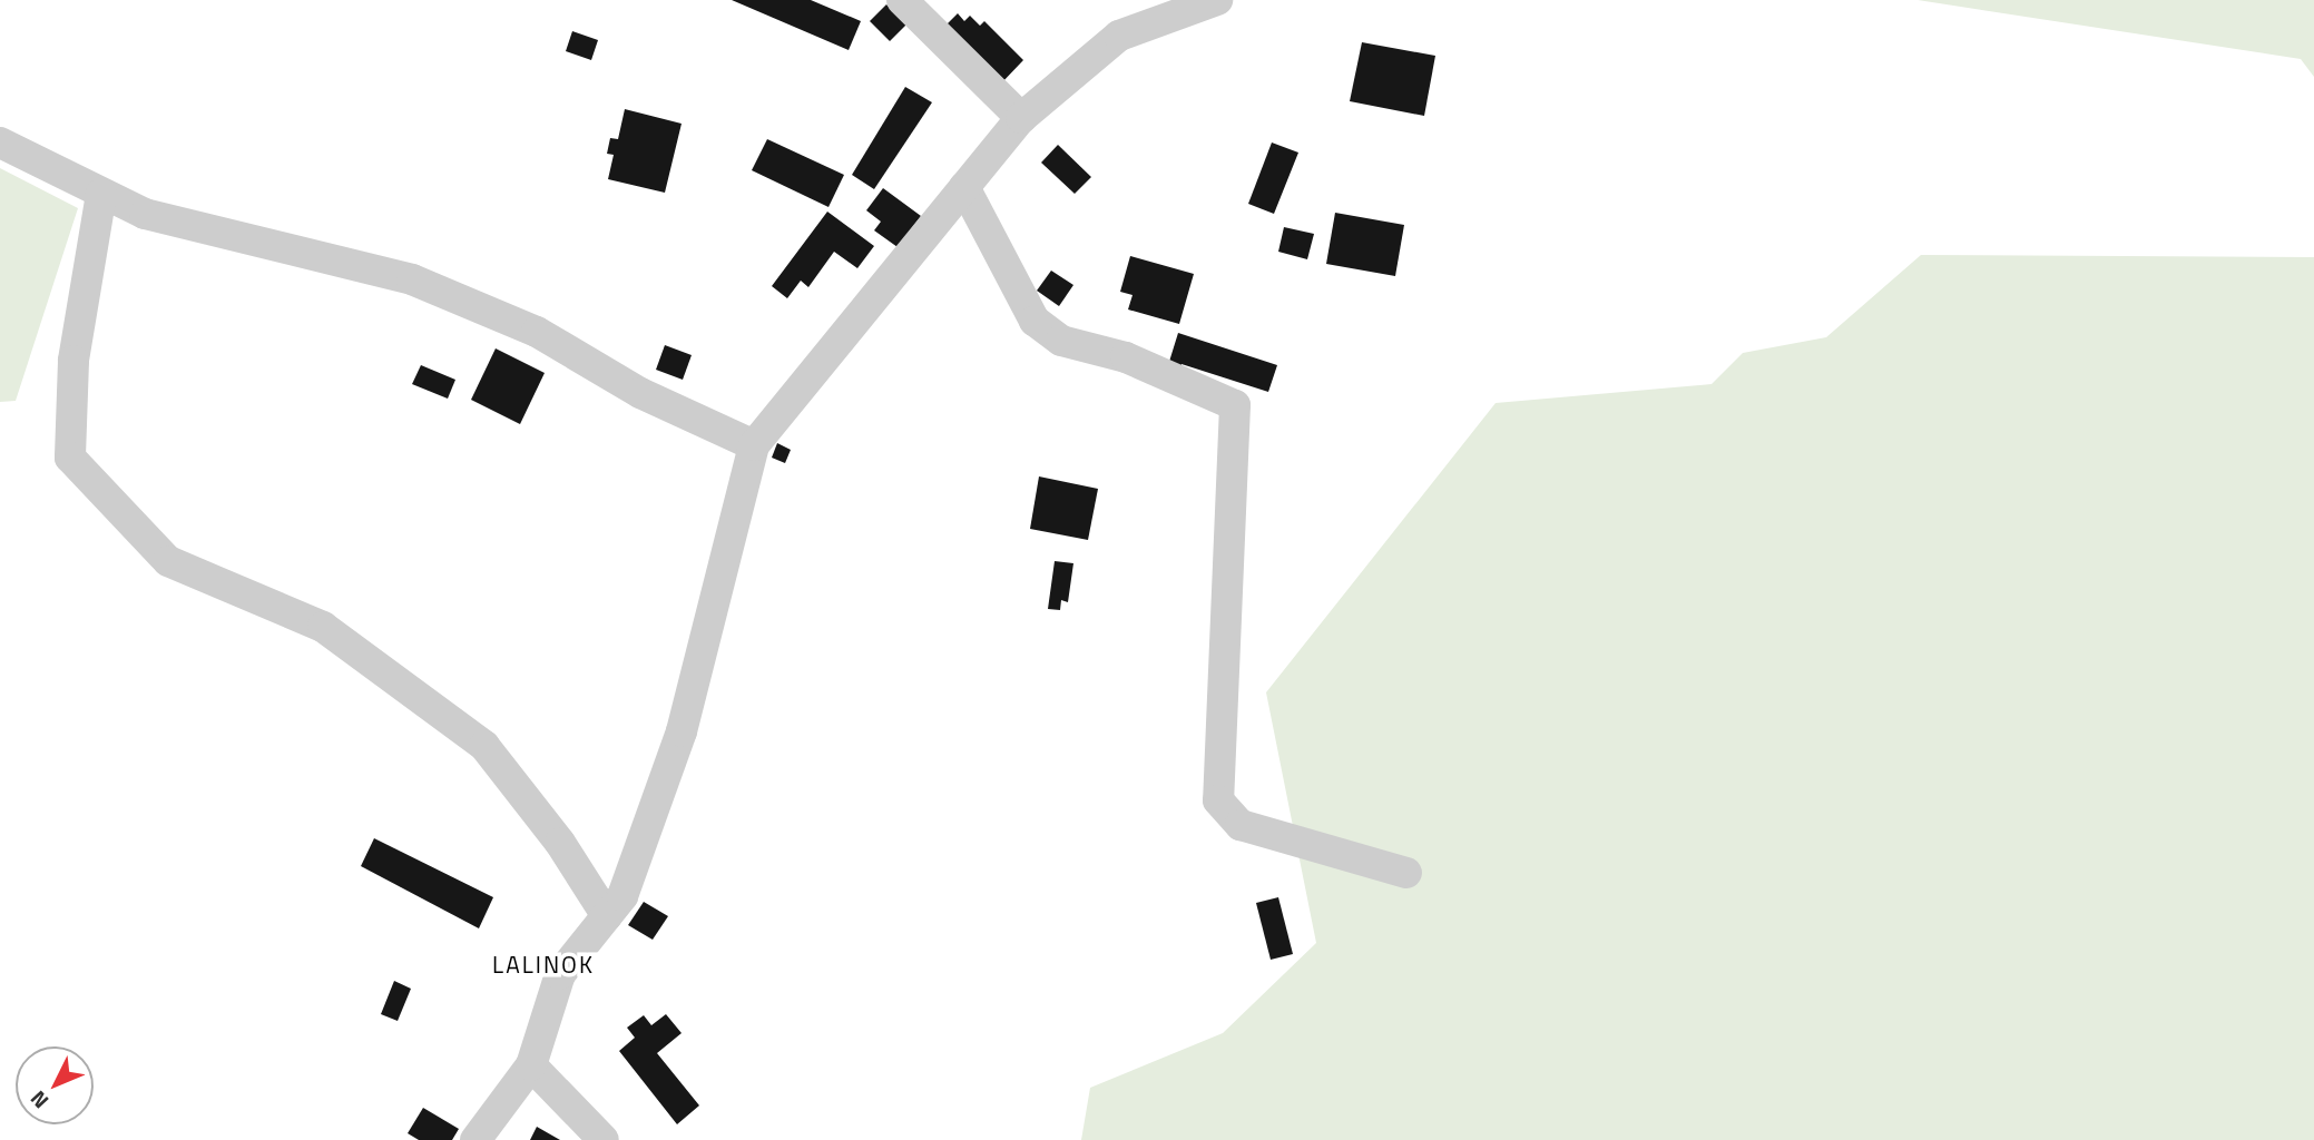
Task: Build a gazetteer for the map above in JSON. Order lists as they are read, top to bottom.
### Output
{
  "districts": ["LALINOK"],
  "north": "bottom left"
}
